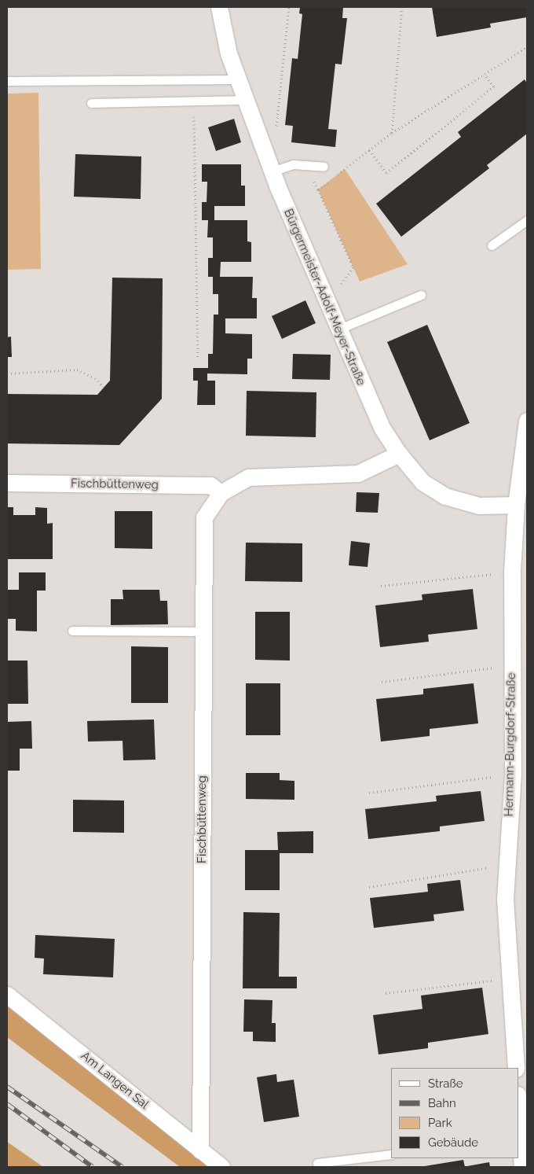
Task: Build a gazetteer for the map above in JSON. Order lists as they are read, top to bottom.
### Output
{
  "streets": {
    "street": [
      "Bürgermeister-Adolf-Meyer-Straße",
      "Fischbüttenweg",
      "Hermann-Burgdorf-Straße",
      "Am Langen Sal"
    ]
  },
  "crossings": [
    ["Bürgermeister-Adolf-Meyer-Straße", "Fischbüttenweg"],
    ["Bürgermeister-Adolf-Meyer-Straße", "Hermann-Burgdorf-Straße"],
    ["Fischbüttenweg", "Am Langen Sal"]
  ],
  "legend": [
    "Straße",
    "Bahn",
    "Park",
    "Gebäude"
  ]
}
